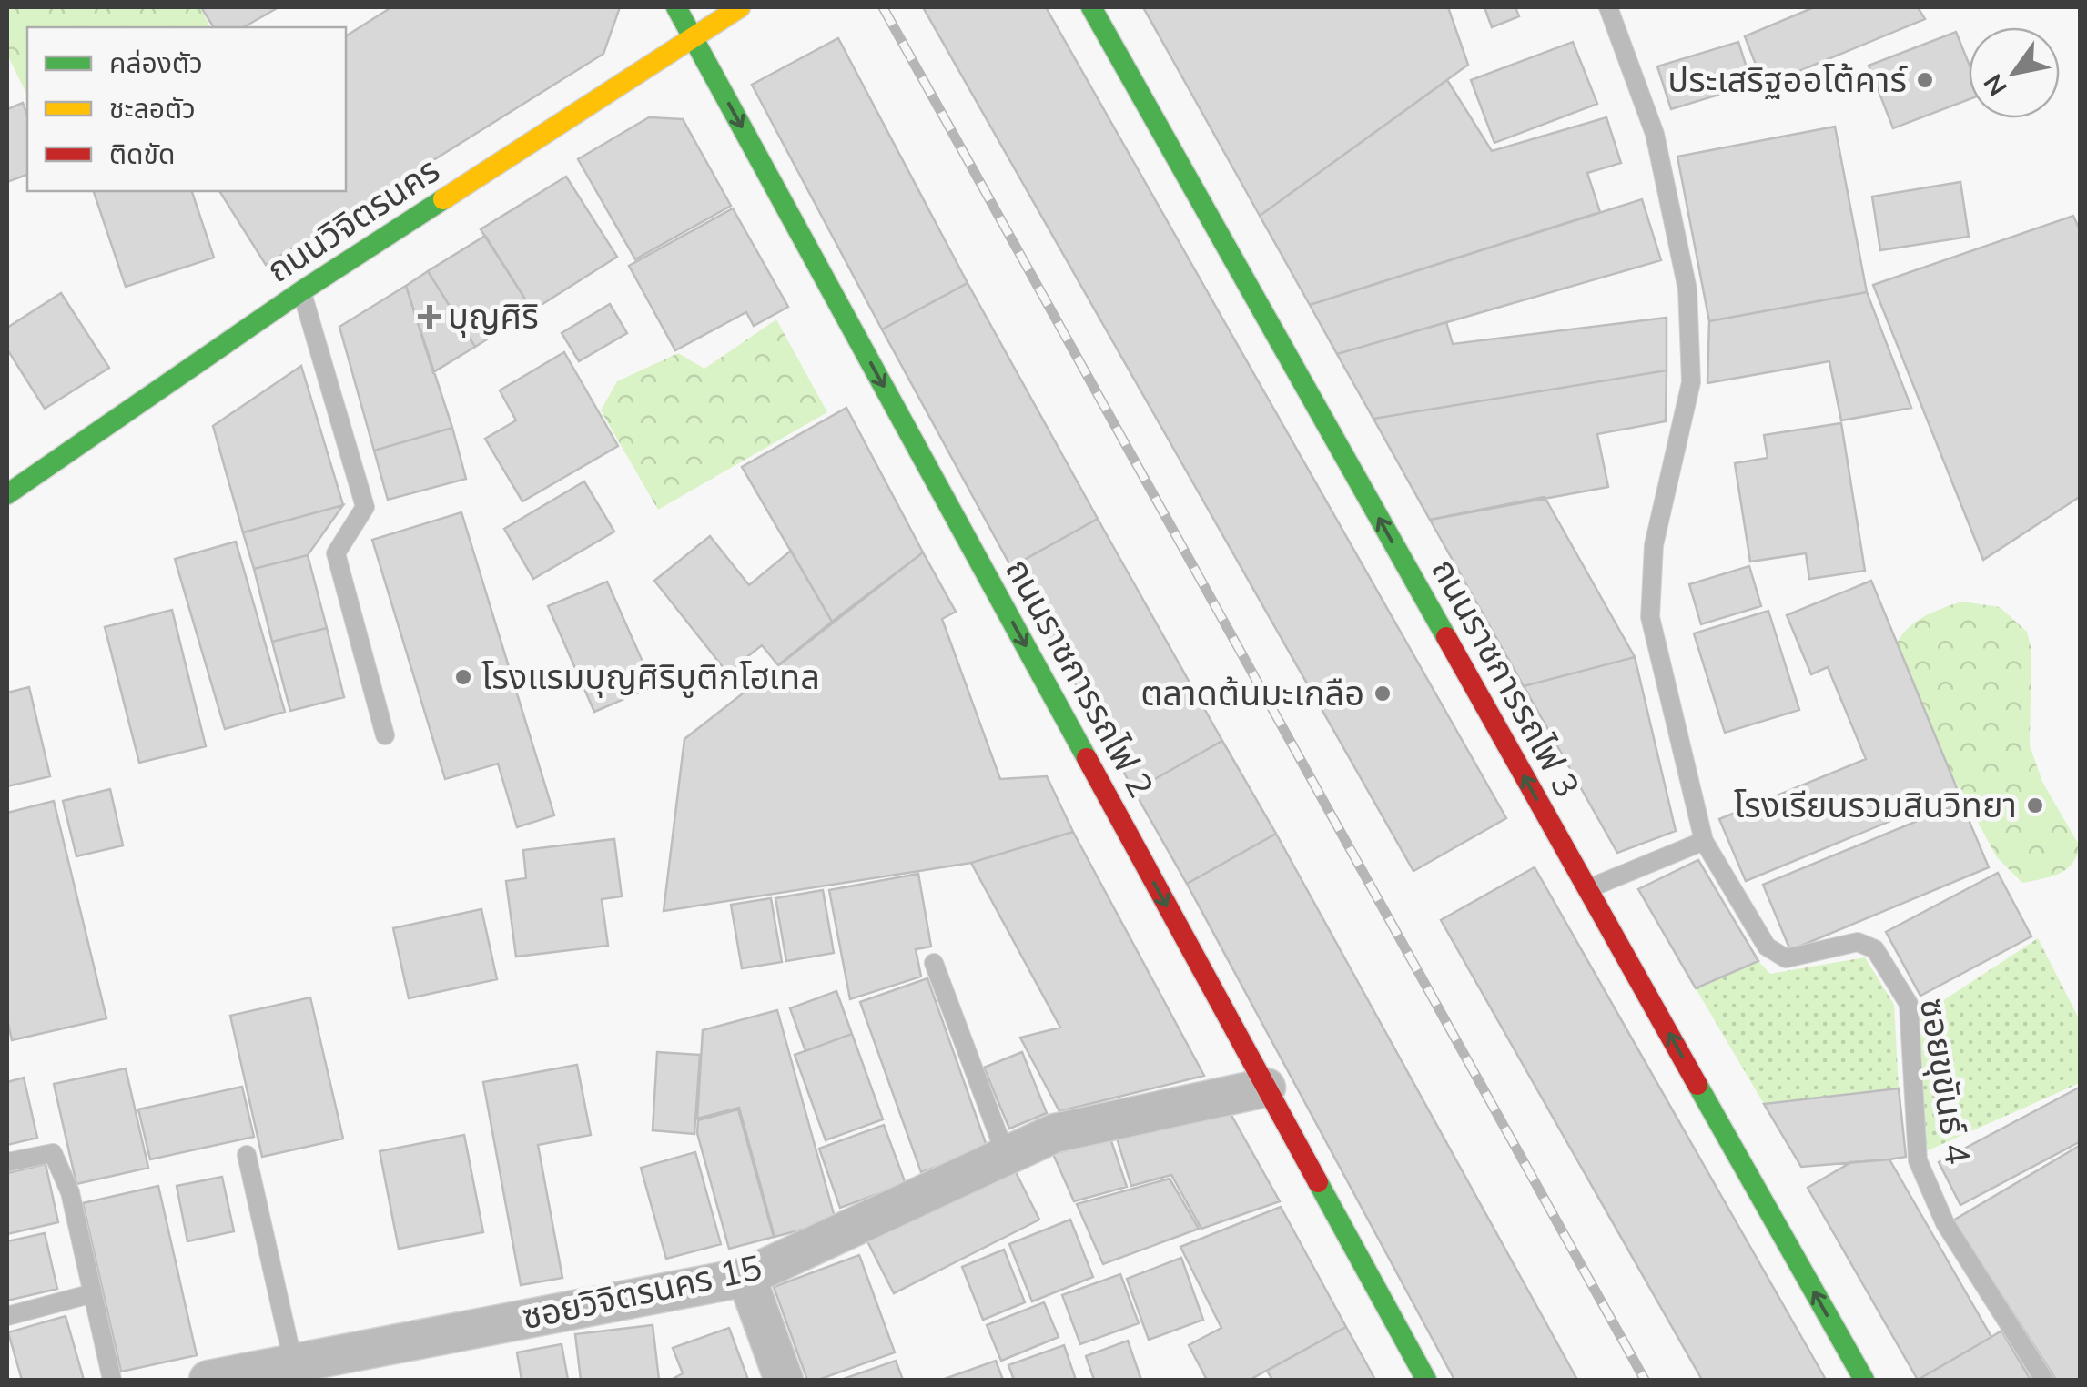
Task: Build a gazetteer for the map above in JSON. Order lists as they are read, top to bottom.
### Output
{
  "streets": {
    "street": [
      "ถนนวิจิตรนคร",
      "ถนนราชการรถไฟ 2",
      "ถนนราชการรถไฟ 3",
      "ซอยวิจิตรนคร 15"
    ],
    "lane": ["ซอยขุขันธ์ 4"]
  },
  "crossings": [
    ["ถนนวิจิตรนคร", "ถนนราชการรถไฟ 2"],
    ["ถนนราชการรถไฟ 2", "ซอยวิจิตรนคร 15"]
  ],
  "one_way": ["ถนนราชการรถไฟ 2", "ถนนราชการรถไฟ 3"],
  "places": {
    "other": [
      "ประเสริฐออโต้คาร์",
      "โรงแรมบุญศิริบูติกโฮเทล",
      "ตลาดต้นมะเกลือ",
      "โรงเรียนรวมสินวิทยา"
    ],
    "health": ["บุญศิริ"]
  },
  "legend": ["คล่องตัว", "ชะลอตัว", "ติดขัด"],
  "north": "bottom left"
}
